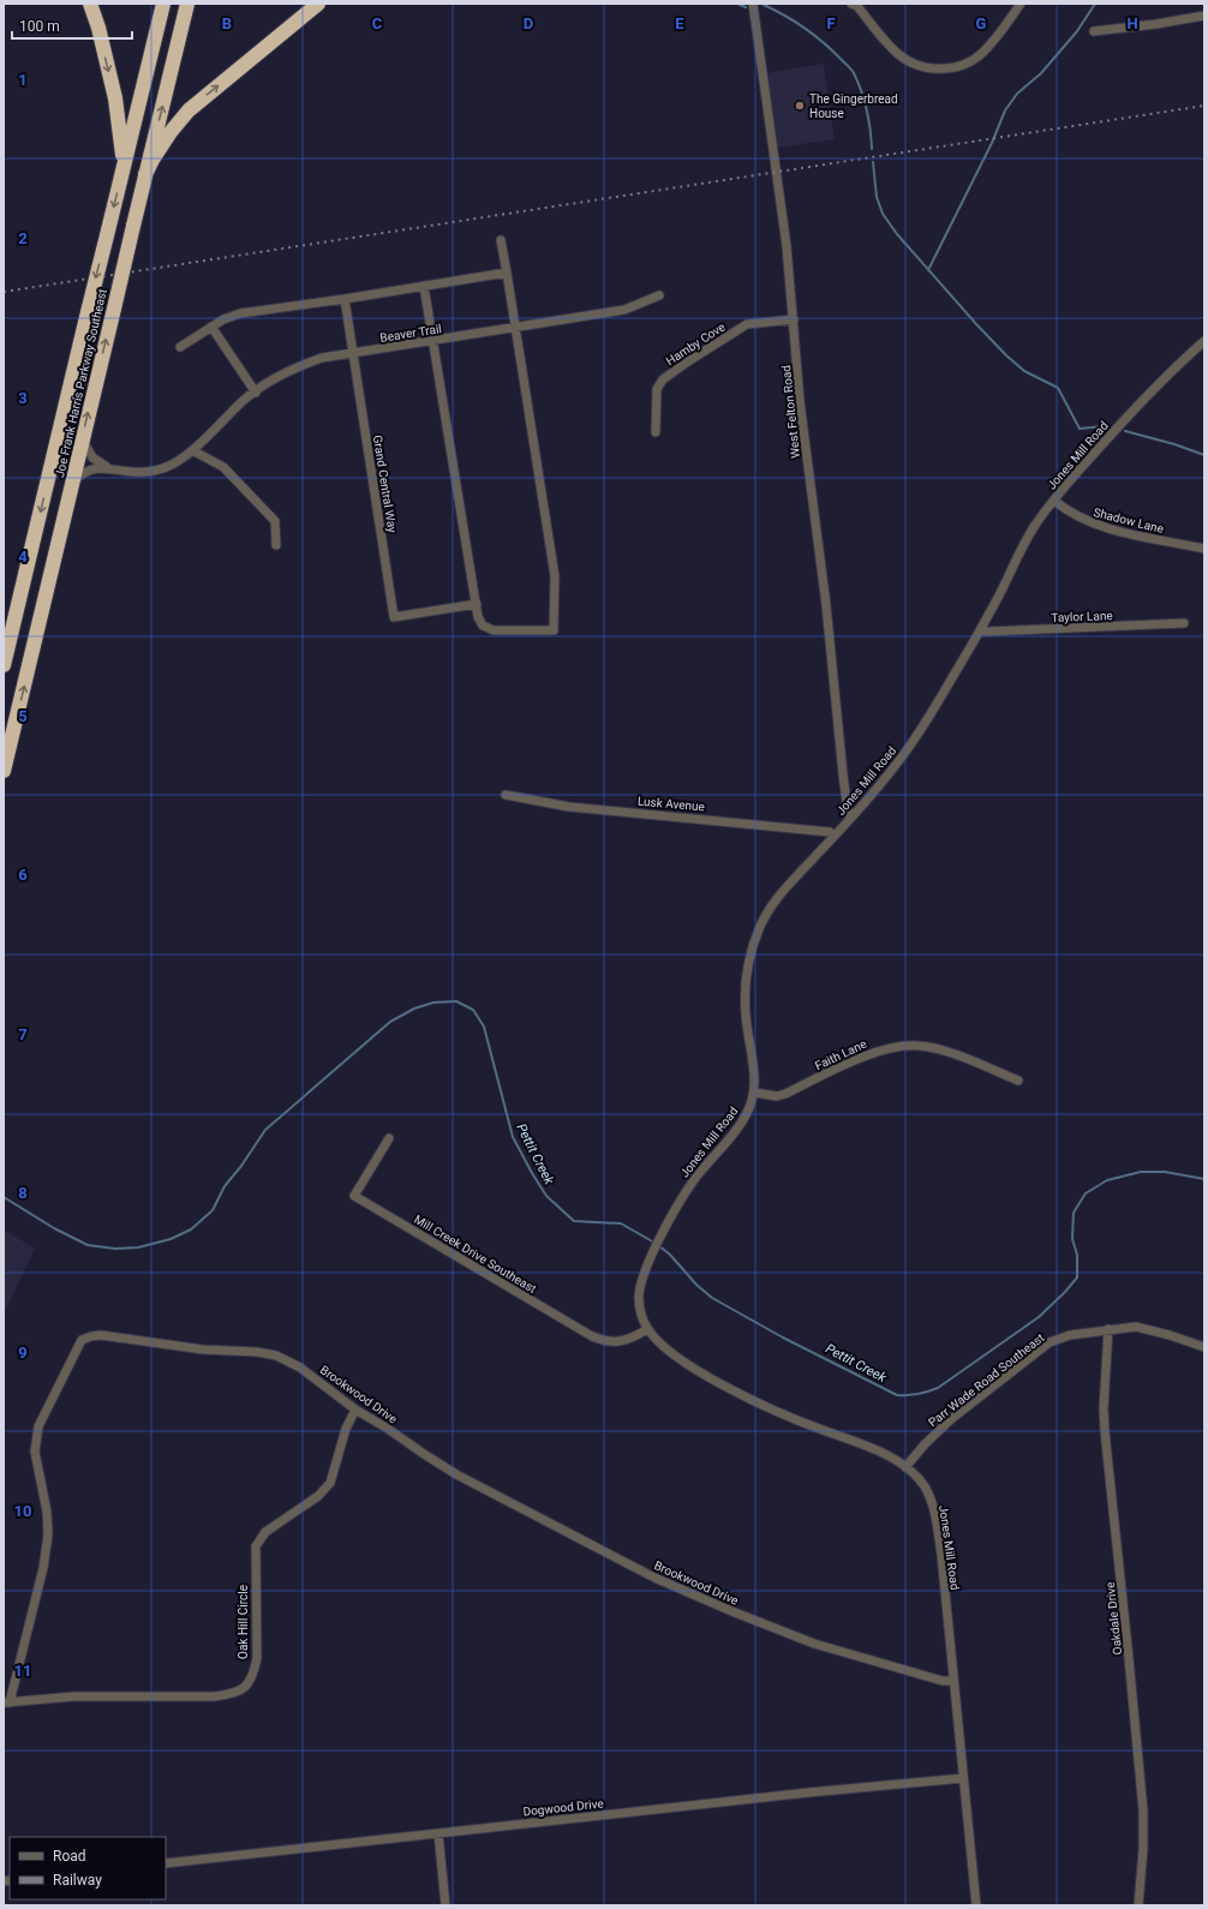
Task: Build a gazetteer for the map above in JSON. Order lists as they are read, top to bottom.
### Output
{
  "streets": {
    "highway": ["Joe Frank Harris Parkway Southeast"],
    "street": [
      "Beaver Trail",
      "Hamby Cove",
      "West Felton Road",
      "Jones Mill Road",
      "Grand Central Way",
      "Shadow Lane",
      "Taylor Lane",
      "Lusk Avenue",
      "Faith Lane",
      "Mill Creek Drive Southeast",
      "Parr Wade Road Southeast",
      "Brookwood Drive",
      "Oakdale Drive",
      "Oak Hill Circle",
      "Dogwood Drive"
    ]
  },
  "crossings": [
    ["Beaver Trail", "Joe Frank Harris Parkway Southeast"],
    ["Beaver Trail", "Grand Central Way"],
    ["Hamby Cove", "West Felton Road"],
    ["West Felton Road", "Jones Mill Road"],
    ["Jones Mill Road", "Shadow Lane"],
    ["Jones Mill Road", "Taylor Lane"],
    ["Jones Mill Road", "Lusk Avenue"],
    ["Jones Mill Road", "Faith Lane"],
    ["Jones Mill Road", "Mill Creek Drive Southeast"],
    ["Jones Mill Road", "Parr Wade Road Southeast"],
    ["Jones Mill Road", "Brookwood Drive"],
    ["Jones Mill Road", "Dogwood Drive"],
    ["Parr Wade Road Southeast", "Oakdale Drive"],
    ["Brookwood Drive", "Oak Hill Circle"]
  ],
  "water": ["Pettit Creek"],
  "places": ["The Gingerbread House"],
  "legend": ["Road", "Railway"],
  "scale_bar": "100 m",
  "grid": {
    "columns": [
      "B",
      "C",
      "D",
      "E",
      "F",
      "G",
      "H"
    ],
    "rows": [
      "1",
      "2",
      "3",
      "4",
      "5",
      "6",
      "7",
      "8",
      "9",
      "10",
      "11"
    ]
  }
}
